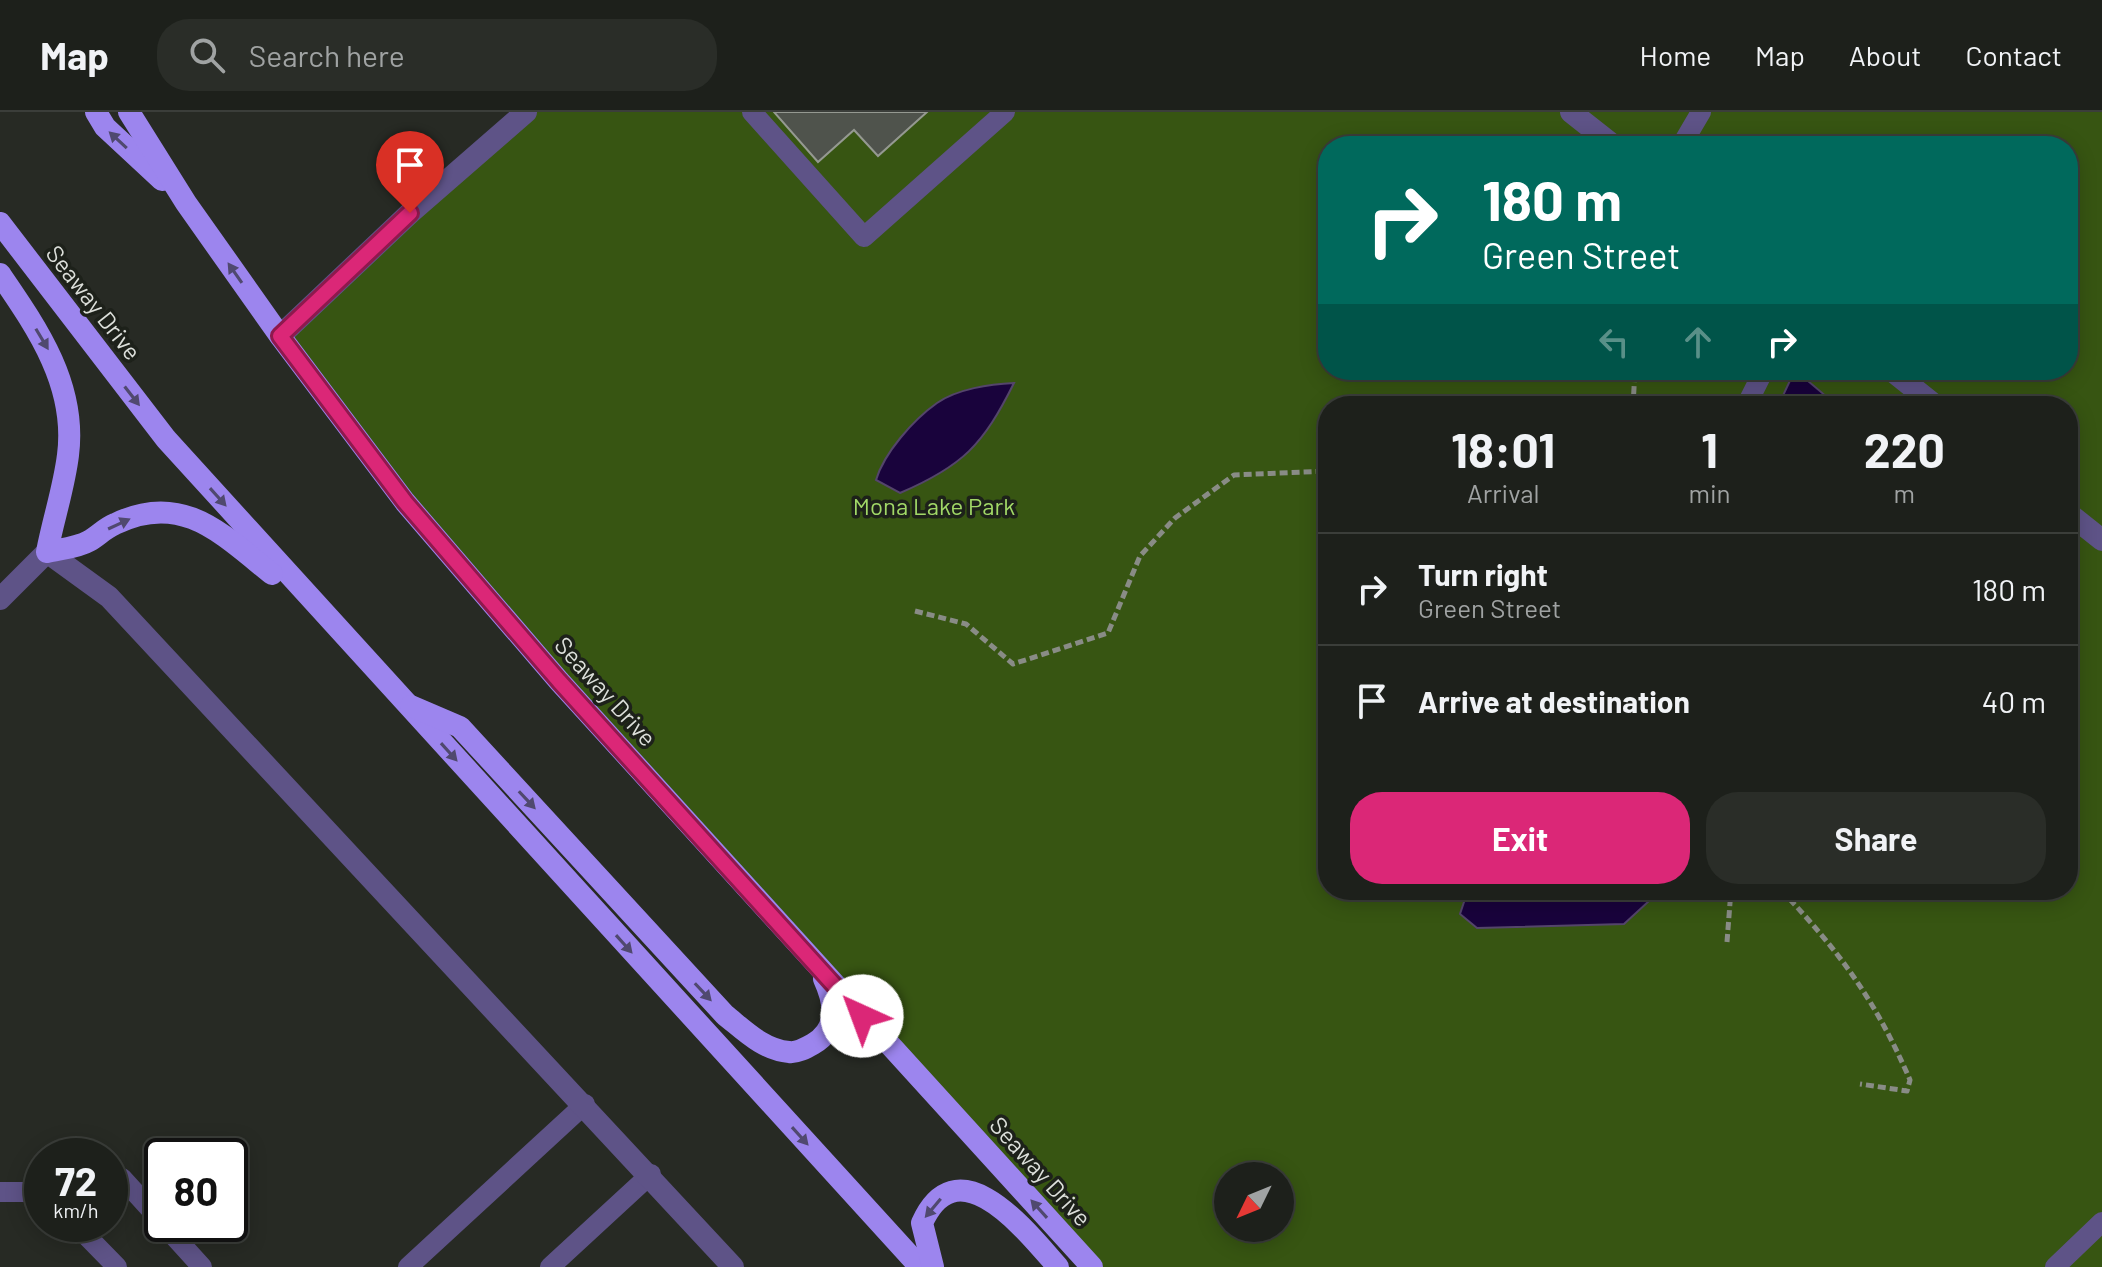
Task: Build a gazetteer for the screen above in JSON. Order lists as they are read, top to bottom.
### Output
{
  "streets": {
    "highway": ["Seaway Drive"]
  },
  "parks": ["Mona Lake Park"],
  "north": "bottom left",
  "page": {
    "header": "Map",
    "search": "Search here",
    "nav": [
      "Home",
      "Map",
      "About",
      "Contact"
    ],
    "turn": ["180 m", "Green Street"],
    "eta": [
      "18:01",
      "Arrival",
      "1",
      "min",
      "220",
      "m"
    ],
    "list": [
      {
        "name": "Turn right",
        "note": "Green Street",
        "value": "180 m"
      },
      {
        "name": "Arrive at destination",
        "value": "40 m"
      }
    ],
    "buttons": ["Exit", "Share"],
    "speed": "72 km/h",
    "limit": "80"
  }
}
